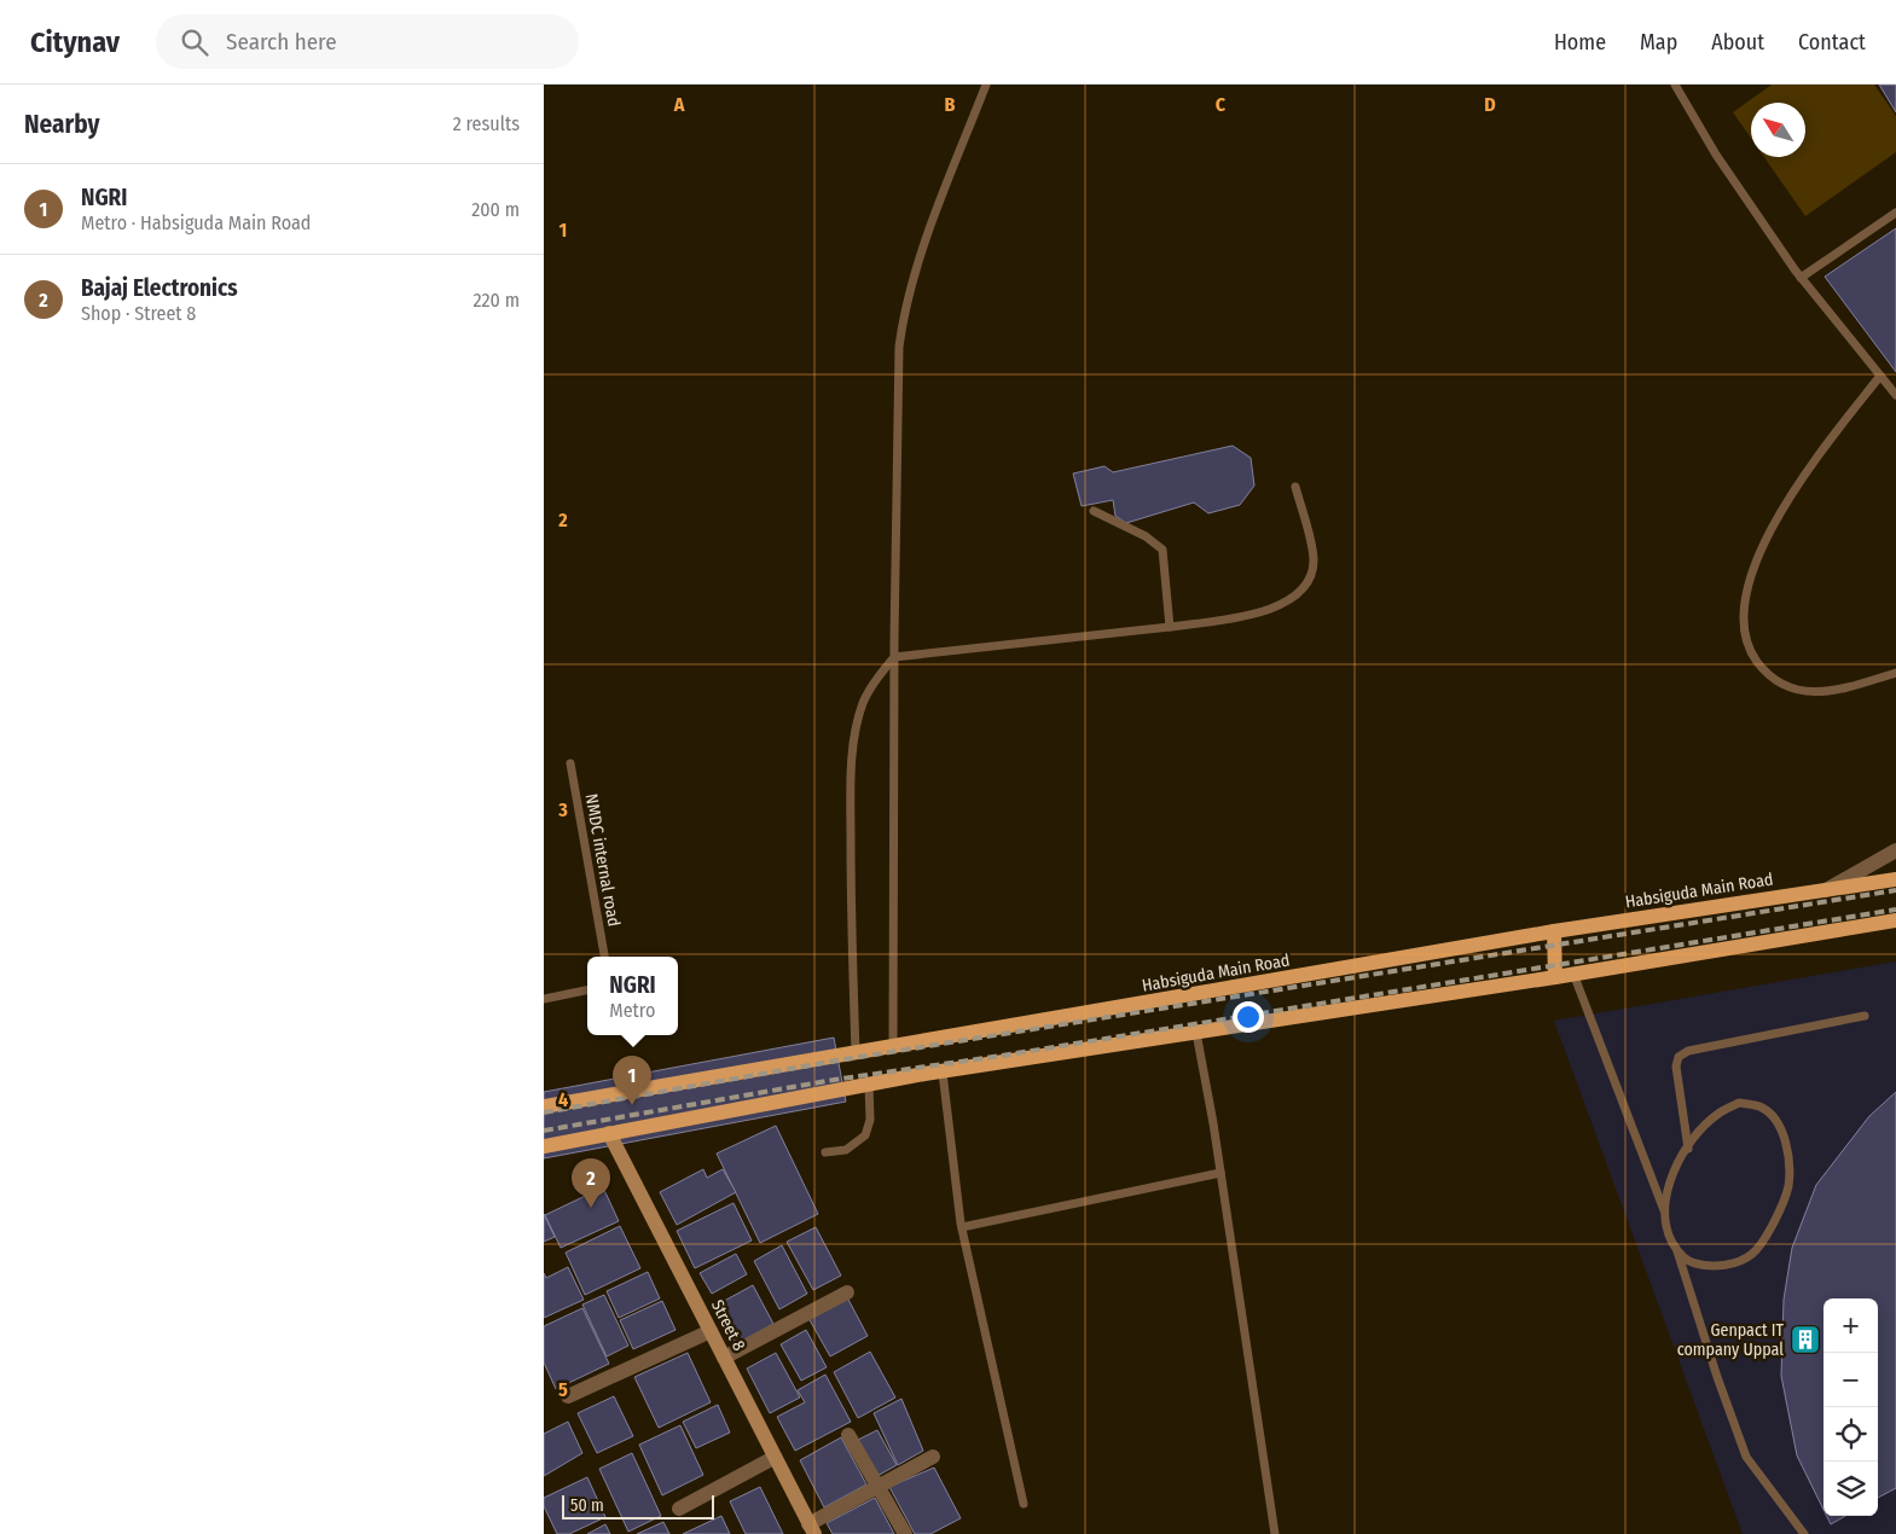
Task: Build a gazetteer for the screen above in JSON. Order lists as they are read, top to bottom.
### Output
{
  "streets": {
    "main road": ["Habsiguda Main Road"],
    "street": ["Street 8"],
    "lane": ["NMDC internal road"]
  },
  "places": {
    "building": ["Genpact IT company Uppal"]
  },
  "scale_bar": "50 m",
  "north": "top left",
  "page": {
    "header": "Citynav",
    "search": "Search here",
    "nav": [
      "Home",
      "Map",
      "About",
      "Contact"
    ],
    "heading": ["Nearby", "2 results"],
    "list": [
      {
        "mark": "1",
        "name": "NGRI",
        "note": "Metro · Habsiguda Main Road",
        "value": "200 m"
      },
      {
        "mark": "2",
        "name": "Bajaj Electronics",
        "note": "Shop · Street 8",
        "value": "220 m"
      }
    ],
    "popup": ["NGRI", "Metro"],
    "pins": ["1", "2"],
    "map_buttons": ["+", "−"],
    "scale": "50 m"
  },
  "grid": {
    "columns": [
      "A",
      "B",
      "C",
      "D"
    ],
    "rows": [
      "1",
      "2",
      "3",
      "4",
      "5"
    ]
  }
}
